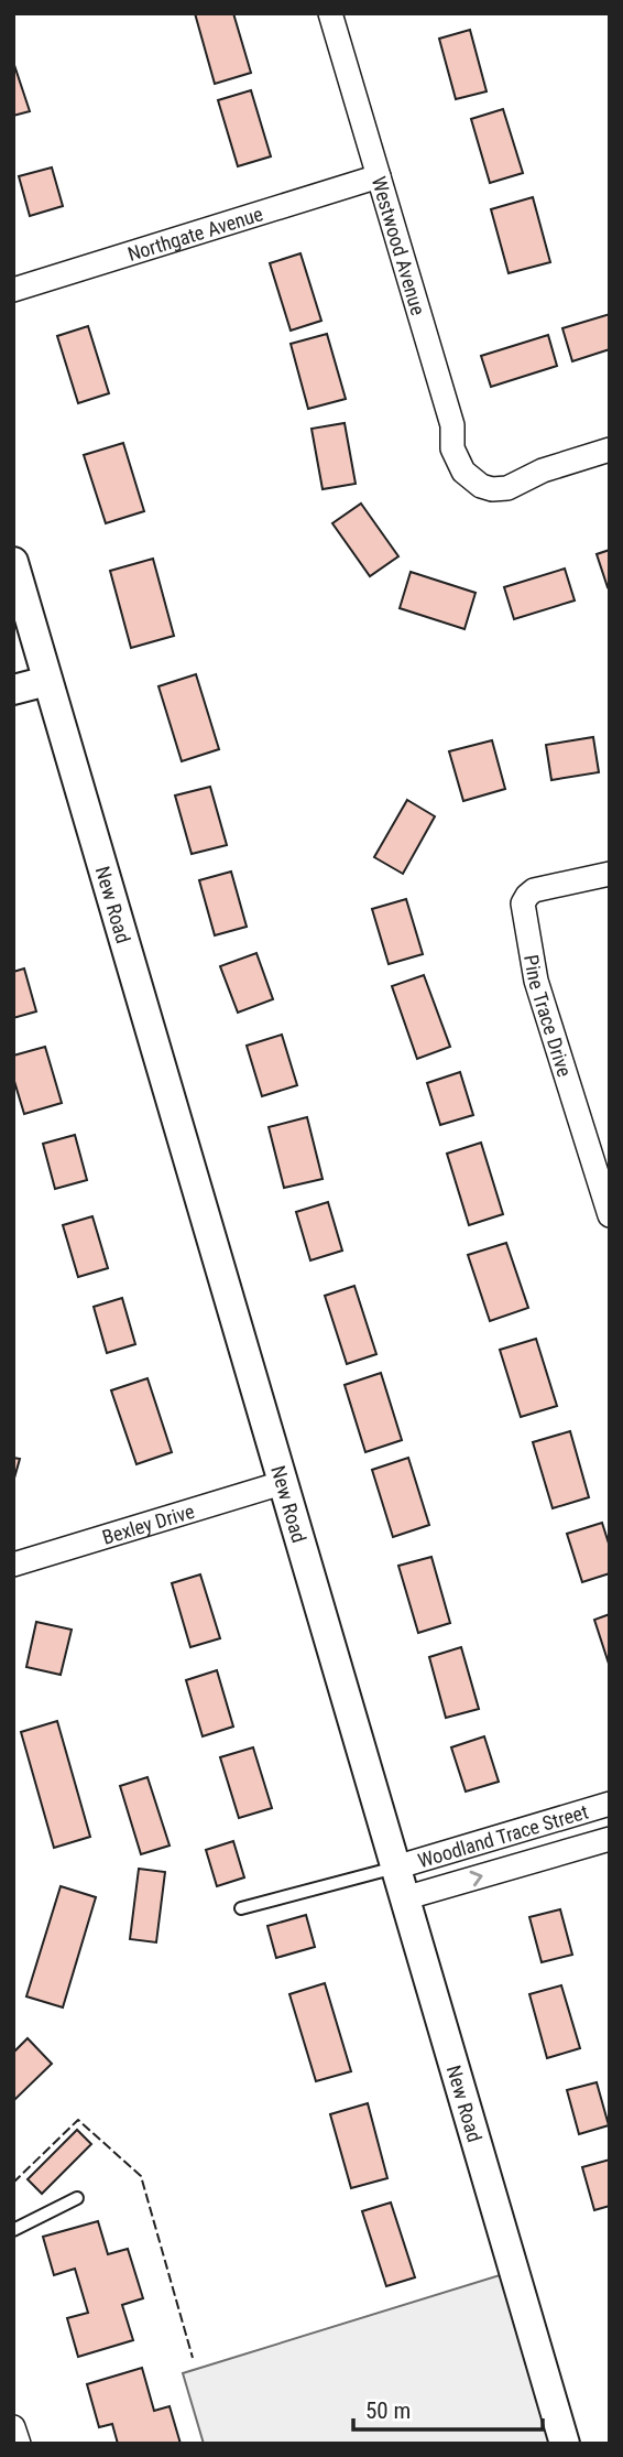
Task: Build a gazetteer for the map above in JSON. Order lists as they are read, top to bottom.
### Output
{
  "streets": {
    "street": [
      "Northgate Avenue",
      "Westwood Avenue",
      "New Road",
      "Pine Trace Drive",
      "Bexley Drive",
      "Woodland Trace Street"
    ]
  },
  "crossings": [
    ["Northgate Avenue", "Westwood Avenue"],
    ["New Road", "Bexley Drive"],
    ["New Road", "Woodland Trace Street"]
  ],
  "scale_bar": "50 m"
}
